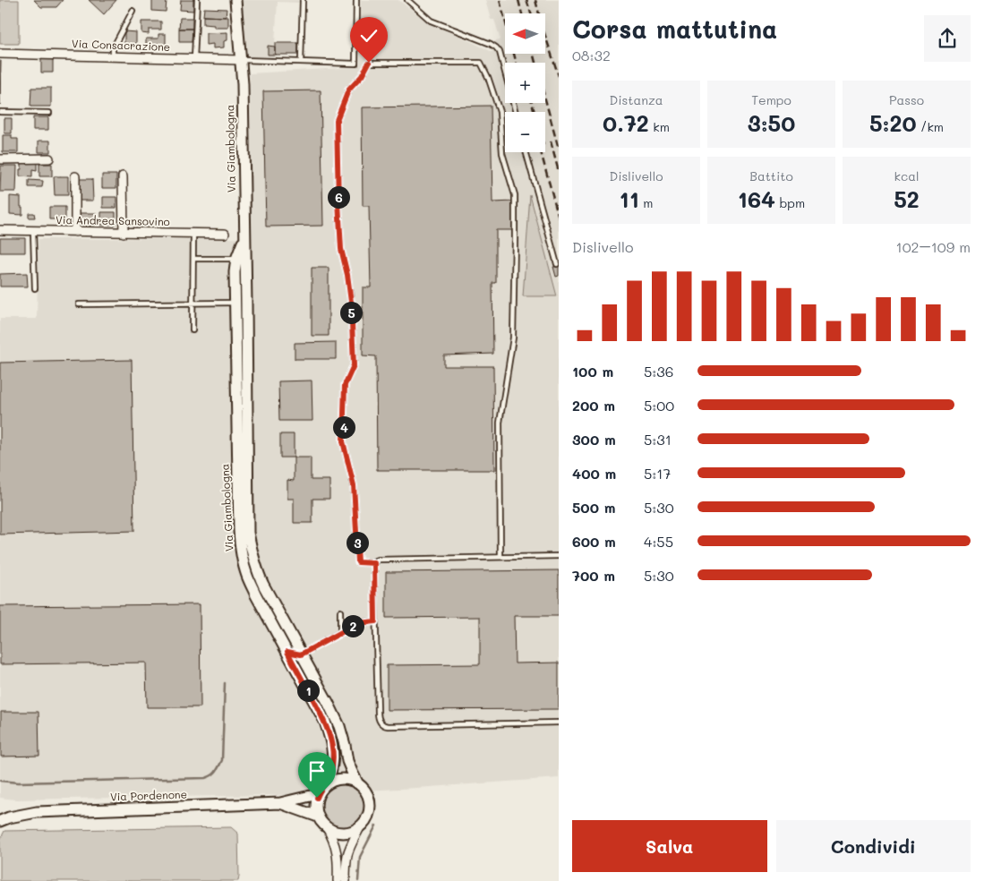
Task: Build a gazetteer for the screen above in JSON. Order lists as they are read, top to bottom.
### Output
{
  "streets": {
    "street": [
      "Via Consacrazione",
      "Via Giambologna",
      "Via Andrea Sansovino",
      "Via Pordenone"
    ]
  },
  "crossings": [
    ["Via Consacrazione", "Via Giambologna"],
    ["Via Giambologna", "Via Pordenone"]
  ],
  "north": "left",
  "page": {
    "heading": ["Corsa mattutina", "08:32"],
    "map_buttons": ["+", "−"],
    "stats": [
      ["Distanza", "0.72 km"],
      ["Tempo", "3:50"],
      ["Passo", "5:20 /km"],
      ["Dislivello", "11 m"],
      ["Battito", "164 bpm"],
      ["kcal", "52"]
    ],
    "pins": [
      "6",
      "5",
      "4",
      "3",
      "2",
      "1"
    ],
    "chart": ["Dislivello", "102–109 m"],
    "list": [
      {
        "name": "100 m",
        "note": "5:36"
      },
      {
        "name": "200 m",
        "note": "5:00"
      },
      {
        "name": "300 m",
        "note": "5:31"
      },
      {
        "name": "400 m",
        "note": "5:17"
      },
      {
        "name": "500 m",
        "note": "5:30"
      },
      {
        "name": "600 m",
        "note": "4:55"
      },
      {
        "name": "700 m",
        "note": "5:30"
      }
    ],
    "buttons": ["Salva", "Condividi"]
  }
}
